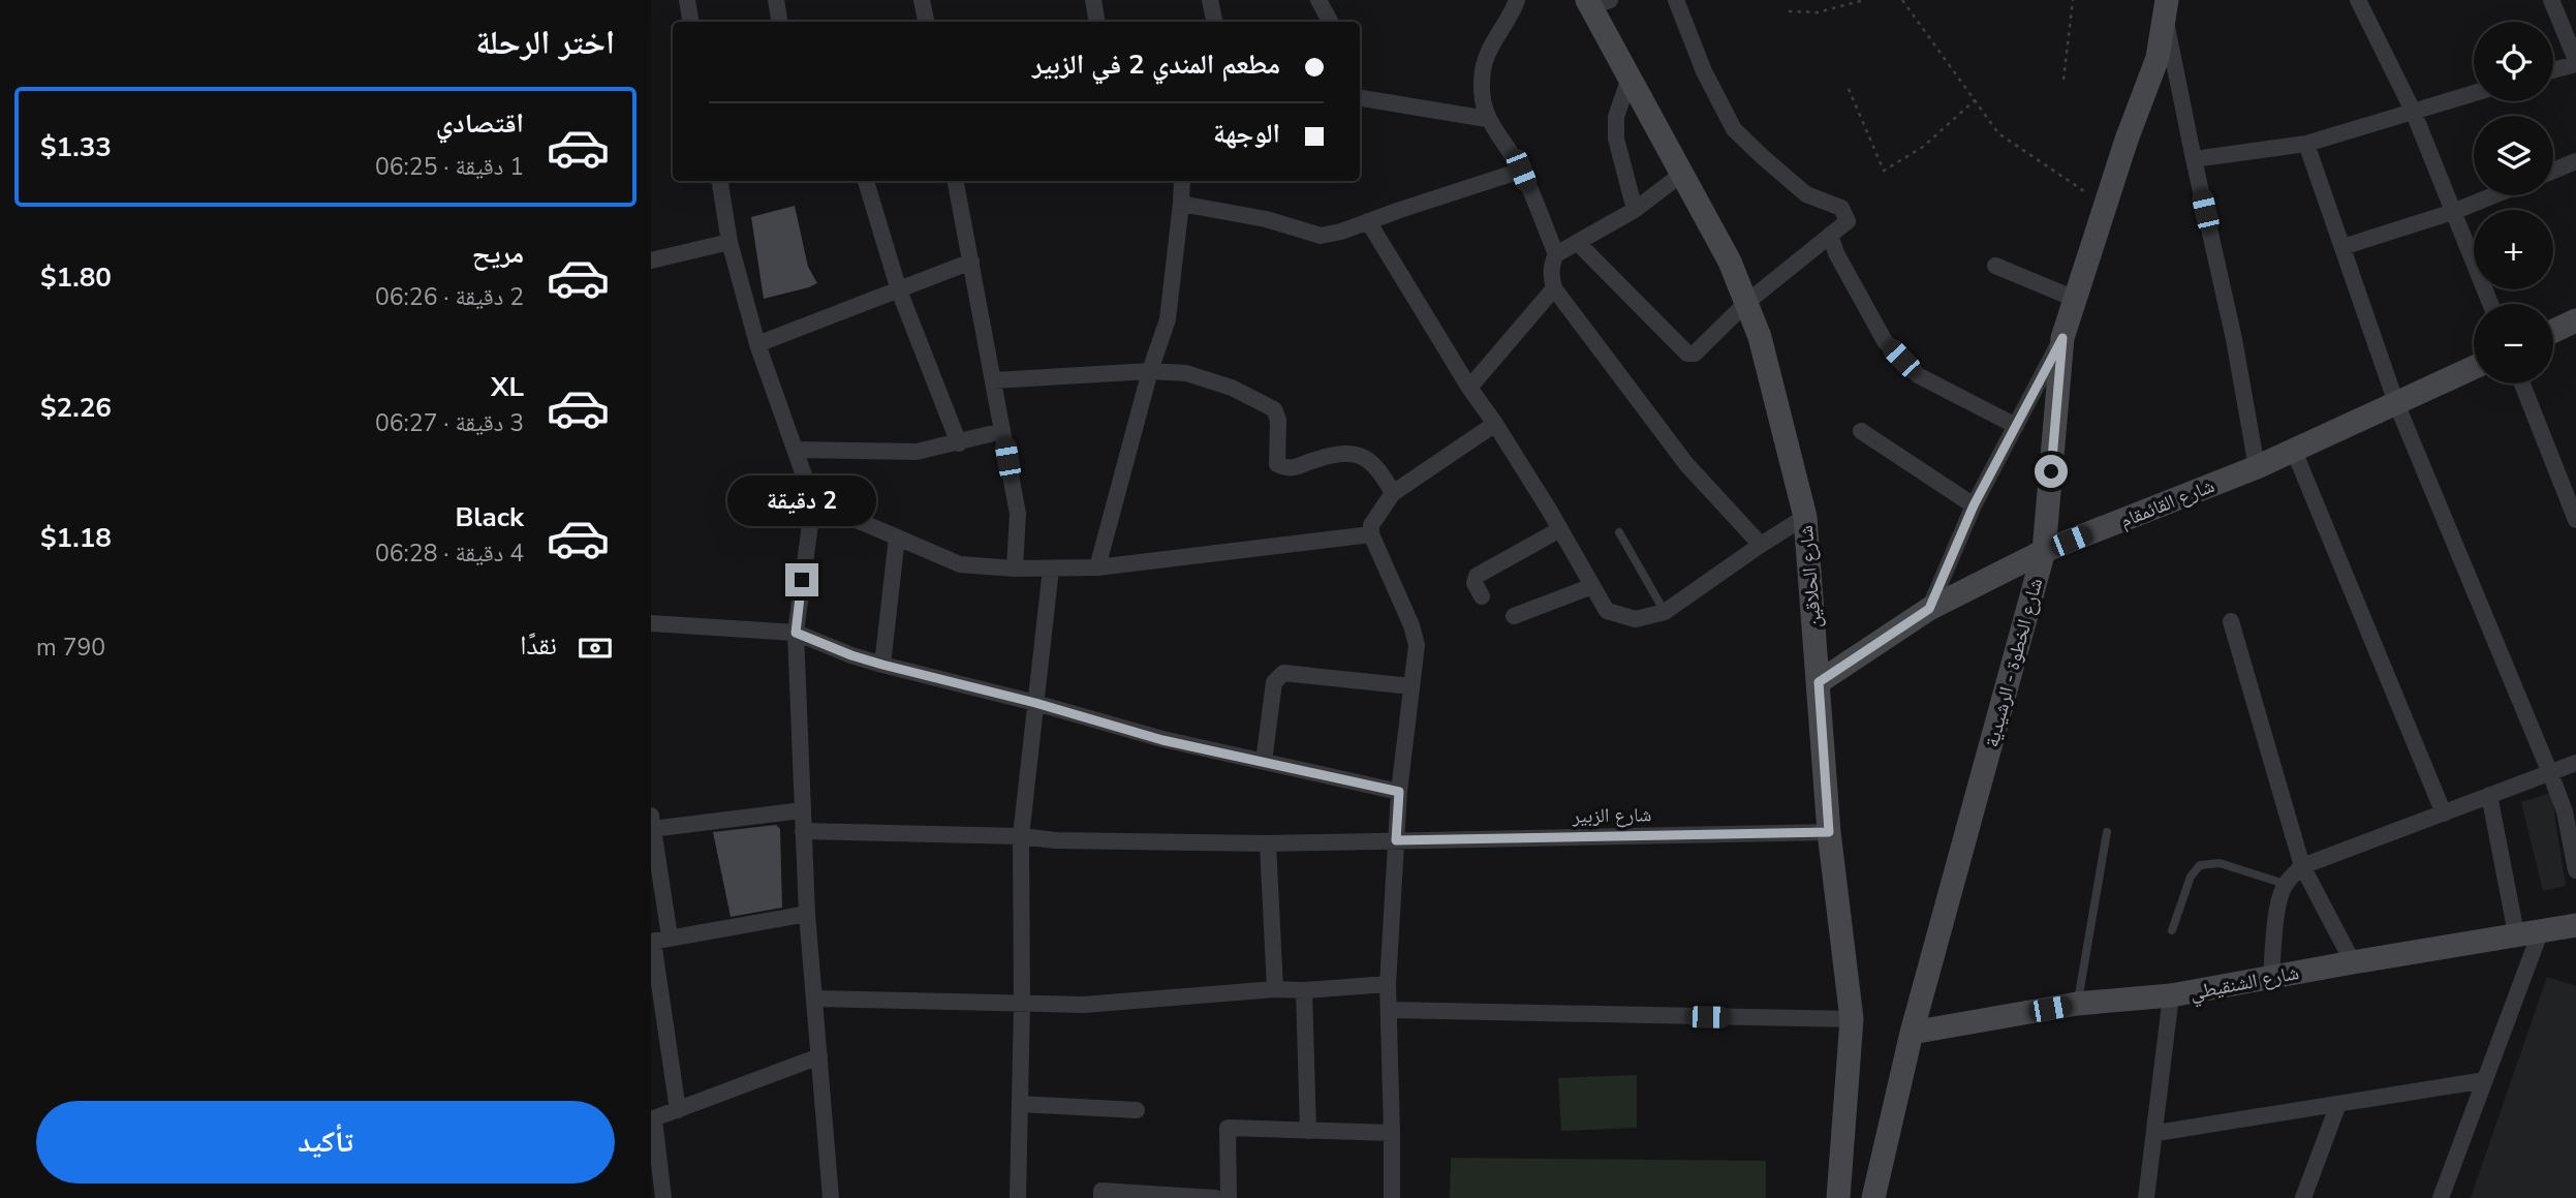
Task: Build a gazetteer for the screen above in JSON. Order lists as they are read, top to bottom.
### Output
{
  "streets": {
    "main road": [
      "شارع القائمقام",
      "شارع الحلاقين",
      "شارع الخطوة - الرشيدية",
      "شارع الشنقيطي"
    ],
    "street": ["شارع الزبير"]
  },
  "crossings": [
    ["شارع القائمقام", "شارع الحلاقين"],
    ["شارع القائمقام", "شارع الخطوة - الرشيدية"],
    ["شارع الحلاقين", "شارع الزبير"],
    ["شارع الخطوة - الرشيدية", "شارع الشنقيطي"]
  ],
  "page": {
    "heading": "اختر الرحلة",
    "map_buttons": ["+", "−"],
    "banner": ["مطعم المندي 2 في الزبير", "الوجهة"],
    "list": [
      {
        "name": "اقتصادي",
        "note": "1 دقيقة · 06:25",
        "value": "$1.33"
      },
      {
        "name": "مريح",
        "note": "2 دقيقة · 06:26",
        "value": "$1.80"
      },
      {
        "name": "XL",
        "note": "3 دقيقة · 06:27",
        "value": "$2.26"
      },
      {
        "name": "Black",
        "note": "4 دقيقة · 06:28",
        "value": "$1.18"
      }
    ],
    "bubble": "2 دقيقة",
    "pay": ["نقدًا", "790 m"],
    "buttons": "تأكيد"
  }
}
